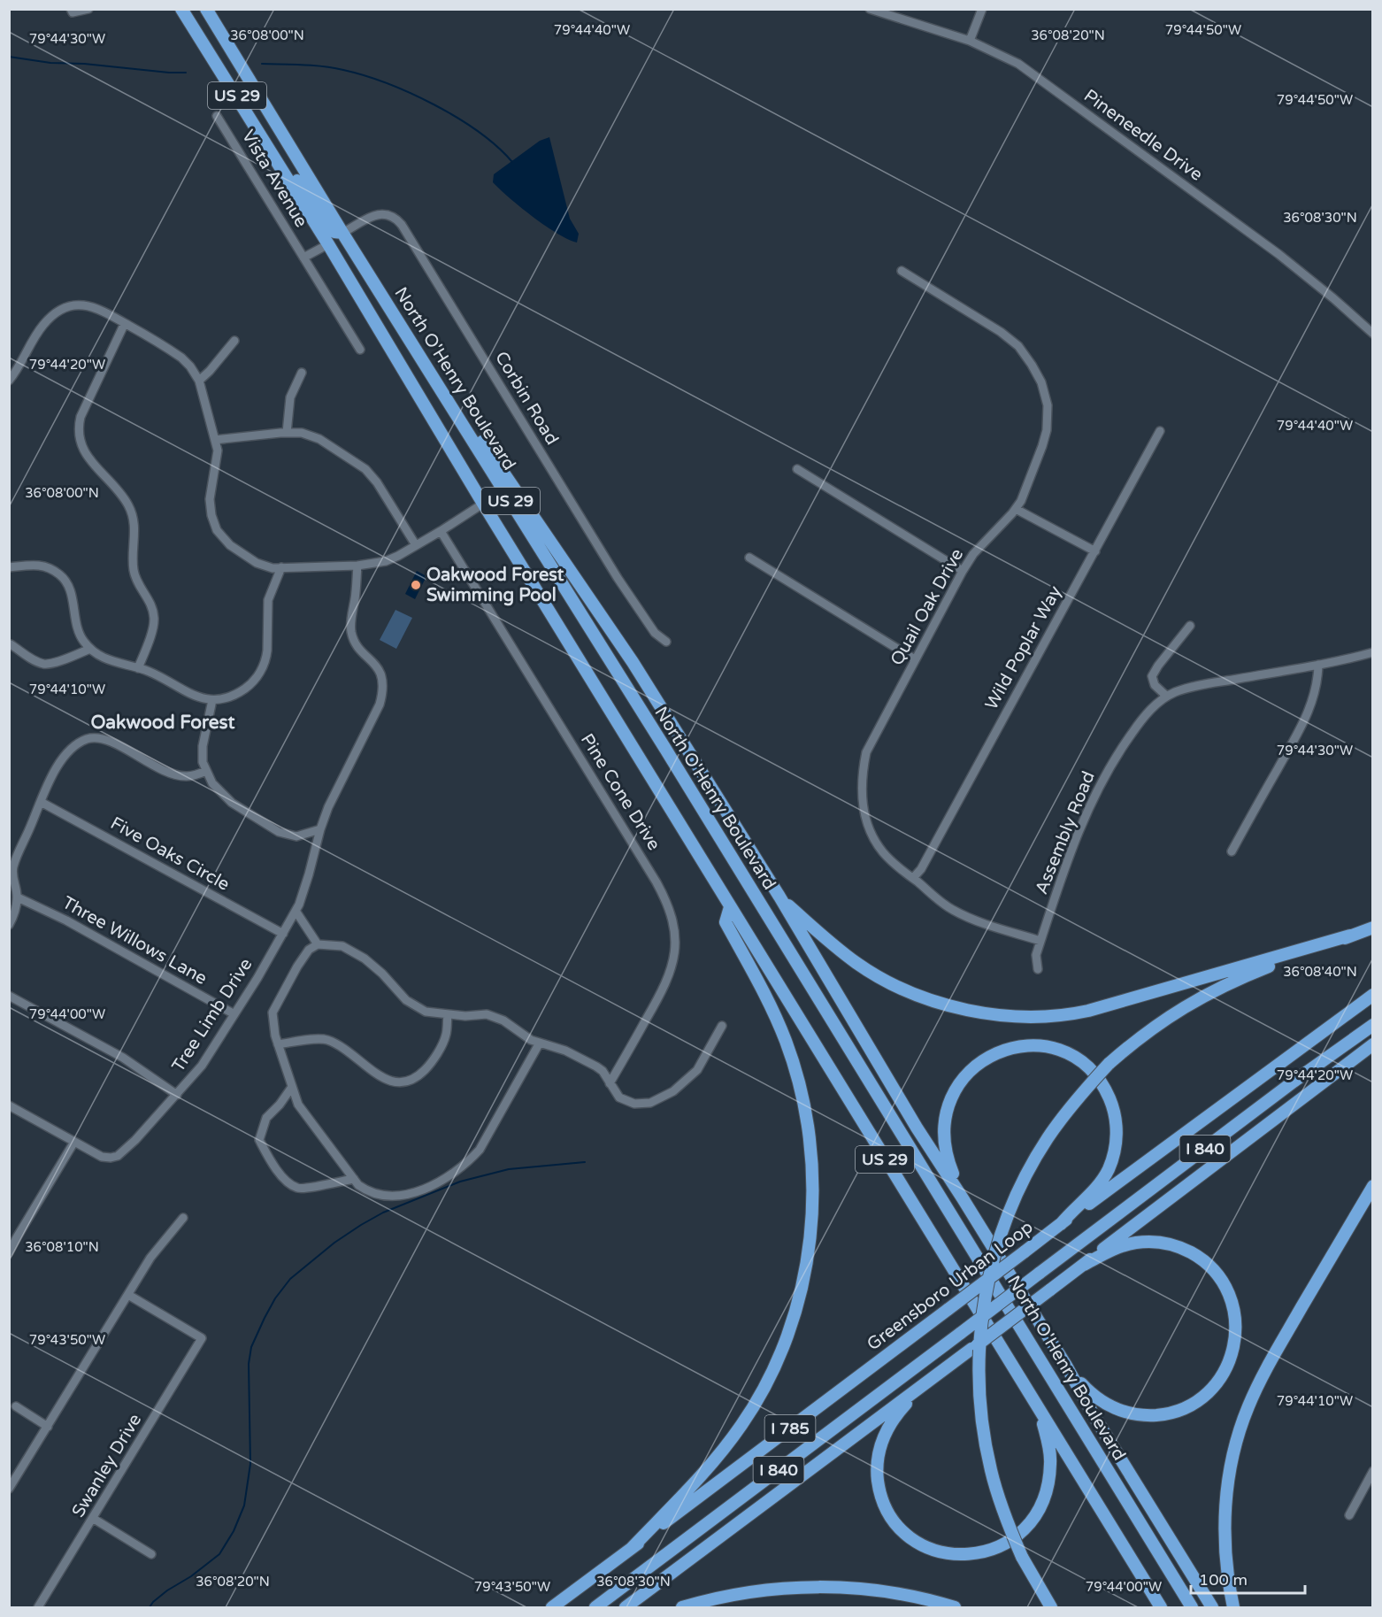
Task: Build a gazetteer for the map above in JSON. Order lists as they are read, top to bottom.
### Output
{
  "streets": {
    "highway": [
      "US 29",
      "North O'Henry Boulevard",
      "I 840",
      "Greensboro Urban Loop",
      "I 785"
    ],
    "street": [
      "Pineneedle Drive",
      "Vista Avenue",
      "Corbin Road",
      "Quail Oak Drive",
      "Wild Poplar Way",
      "Pine Cone Drive",
      "Assembly Road",
      "Five Oaks Circle",
      "Three Willows Lane",
      "Tree Limb Drive",
      "Swanley Drive"
    ]
  },
  "crossings": [
    ["North O'Henry Boulevard", "Corbin Road"],
    ["Quail Oak Drive", "Wild Poplar Way"],
    ["Quail Oak Drive", "Assembly Road"],
    ["Five Oaks Circle", "Tree Limb Drive"],
    ["Three Willows Lane", "Tree Limb Drive"]
  ],
  "districts": ["Oakwood Forest"],
  "places": ["Oakwood Forest Swimming Pool"],
  "scale_bar": "100 m",
  "coordinates": [
    "79°44'50\"W",
    "79°44'40\"W",
    "36°08'00\"N",
    "36°08'20\"N",
    "79°44'30\"W",
    "36°08'30\"N",
    "79°44'20\"W",
    "79°44'10\"W",
    "36°08'40\"N",
    "79°44'00\"W",
    "36°08'10\"N",
    "79°43'50\"W"
  ]
}
